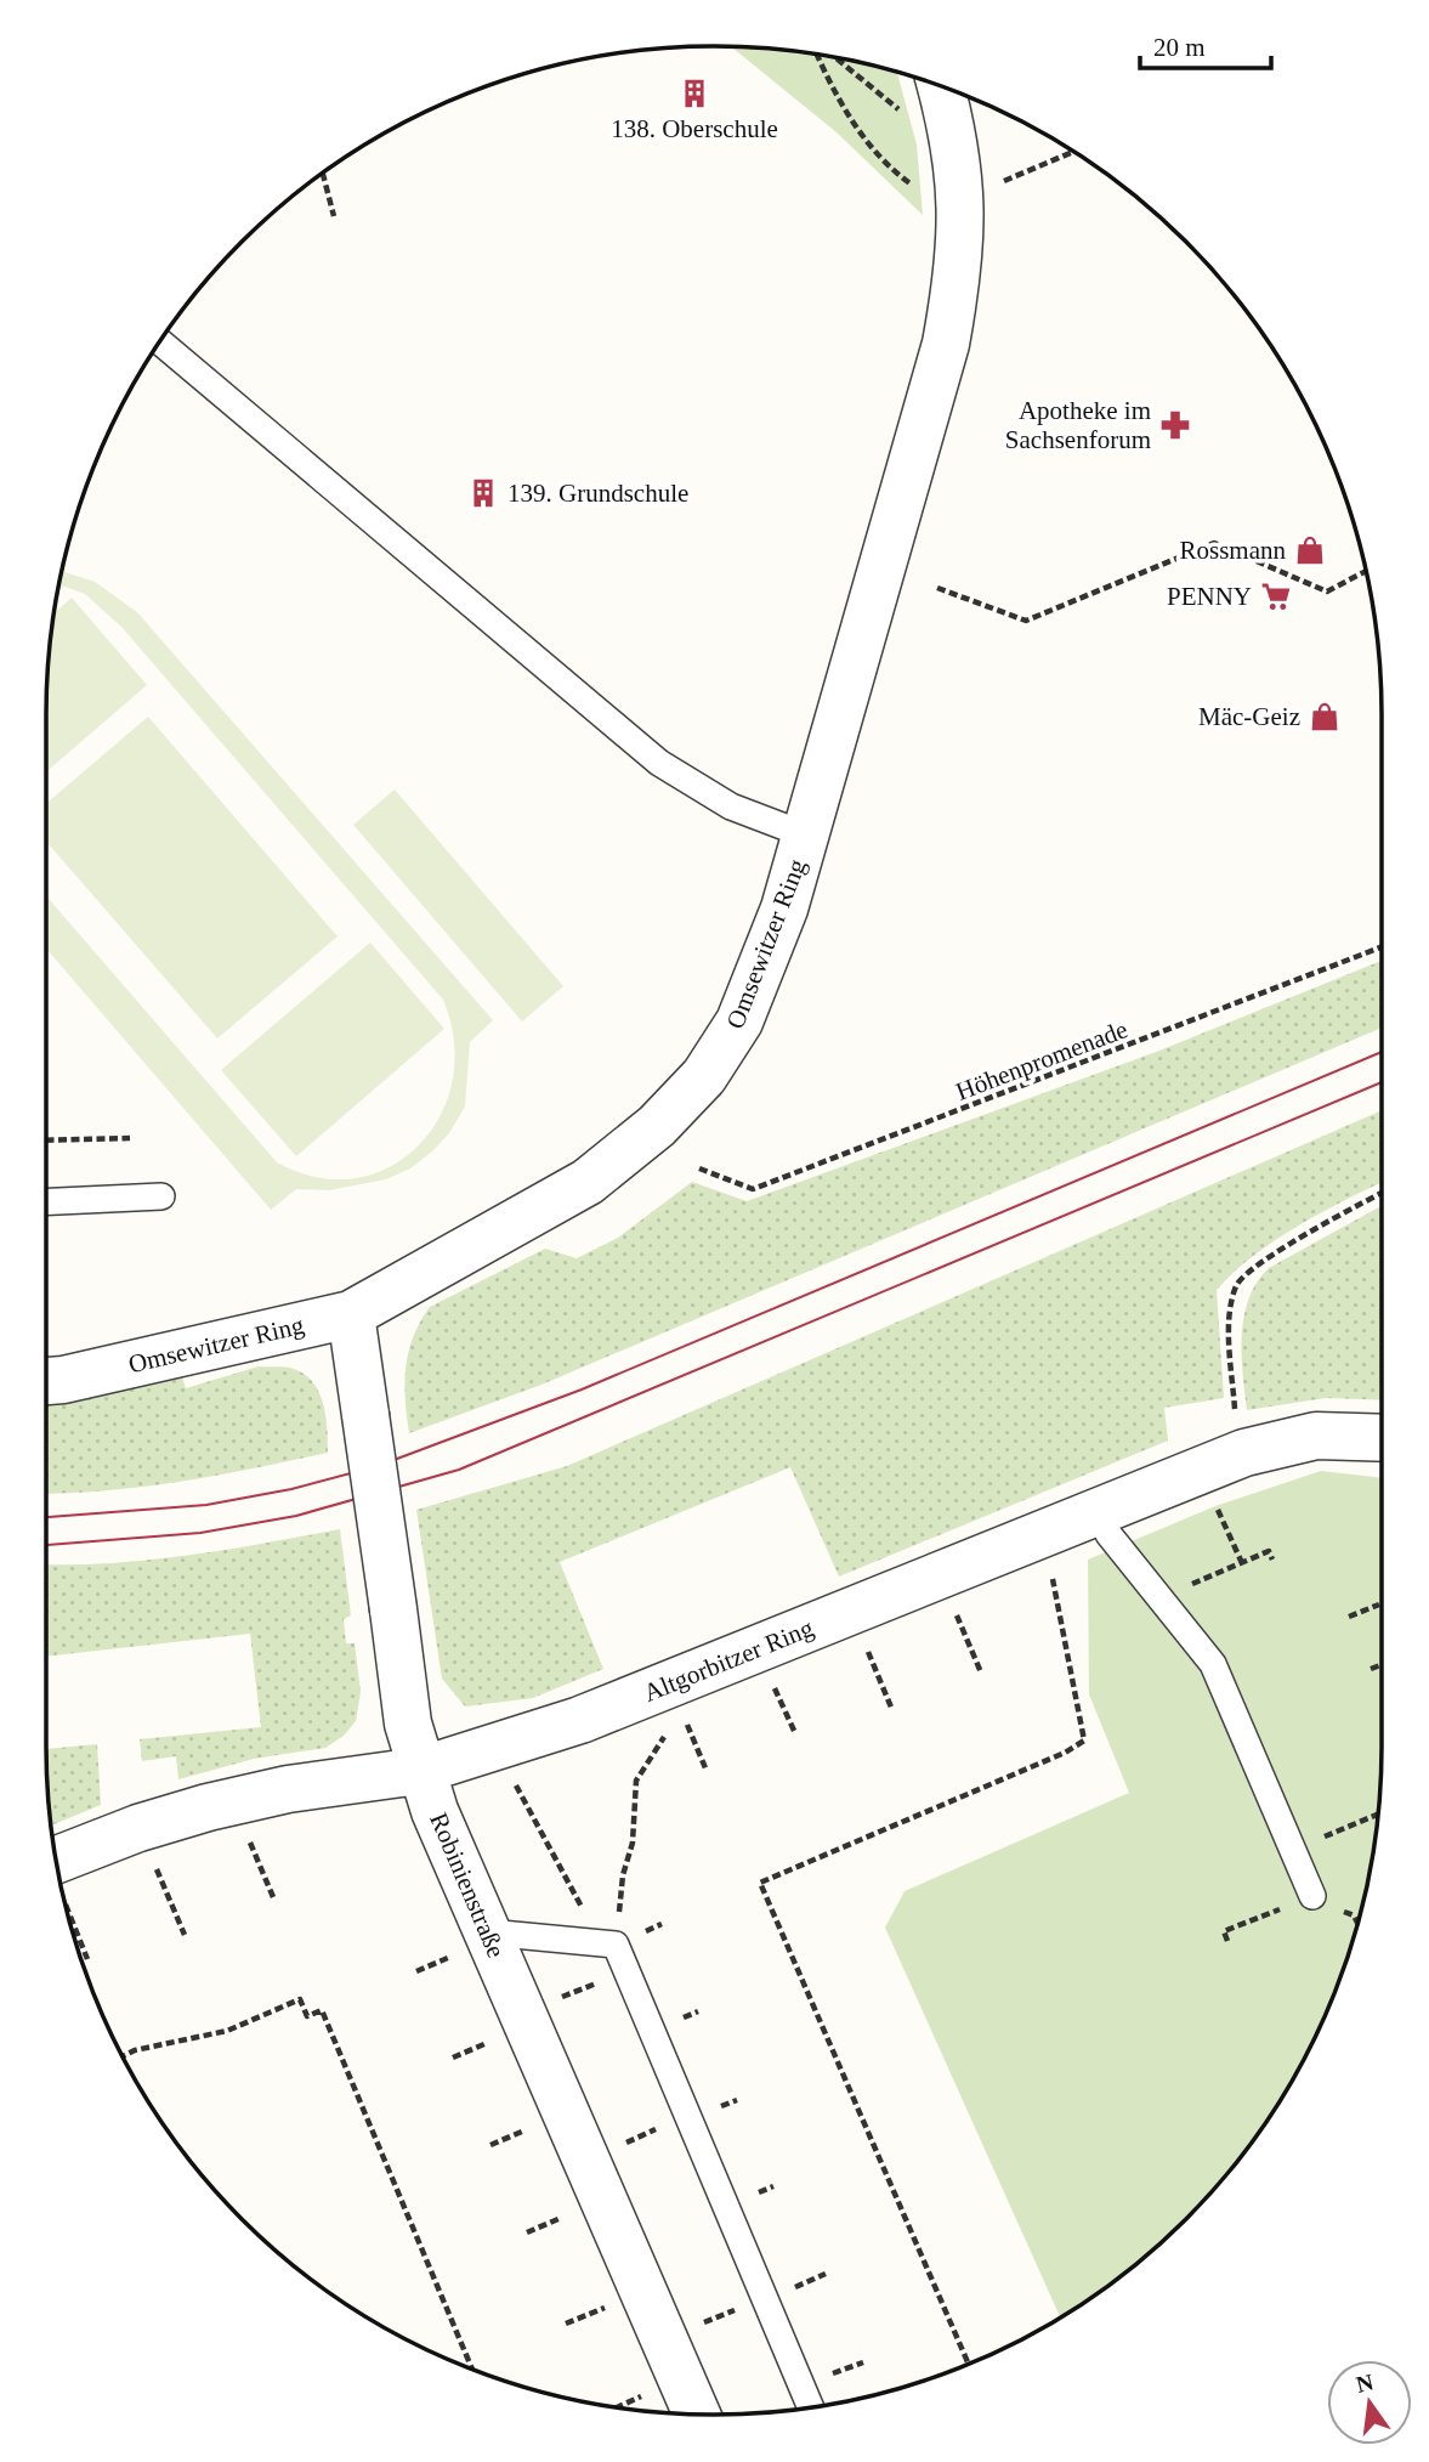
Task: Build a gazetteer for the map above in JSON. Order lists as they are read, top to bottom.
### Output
{
  "streets": {
    "street": ["Omsewitzer Ring", "Altgorbitzer Ring", "Robinienstraße"],
    "path": ["Höhenpromenade"]
  },
  "crossings": [
    ["Omsewitzer Ring", "Robinienstraße"],
    ["Altgorbitzer Ring", "Robinienstraße"]
  ],
  "places": {
    "building": ["138. Oberschule", "139. Grundschule"],
    "pharmacy": ["Apotheke im Sachsenforum"],
    "shop": ["Rossmann", "Mäc-Geiz"],
    "supermarket": ["PENNY"]
  },
  "scale_bar": "20 m",
  "north": "top"
}
